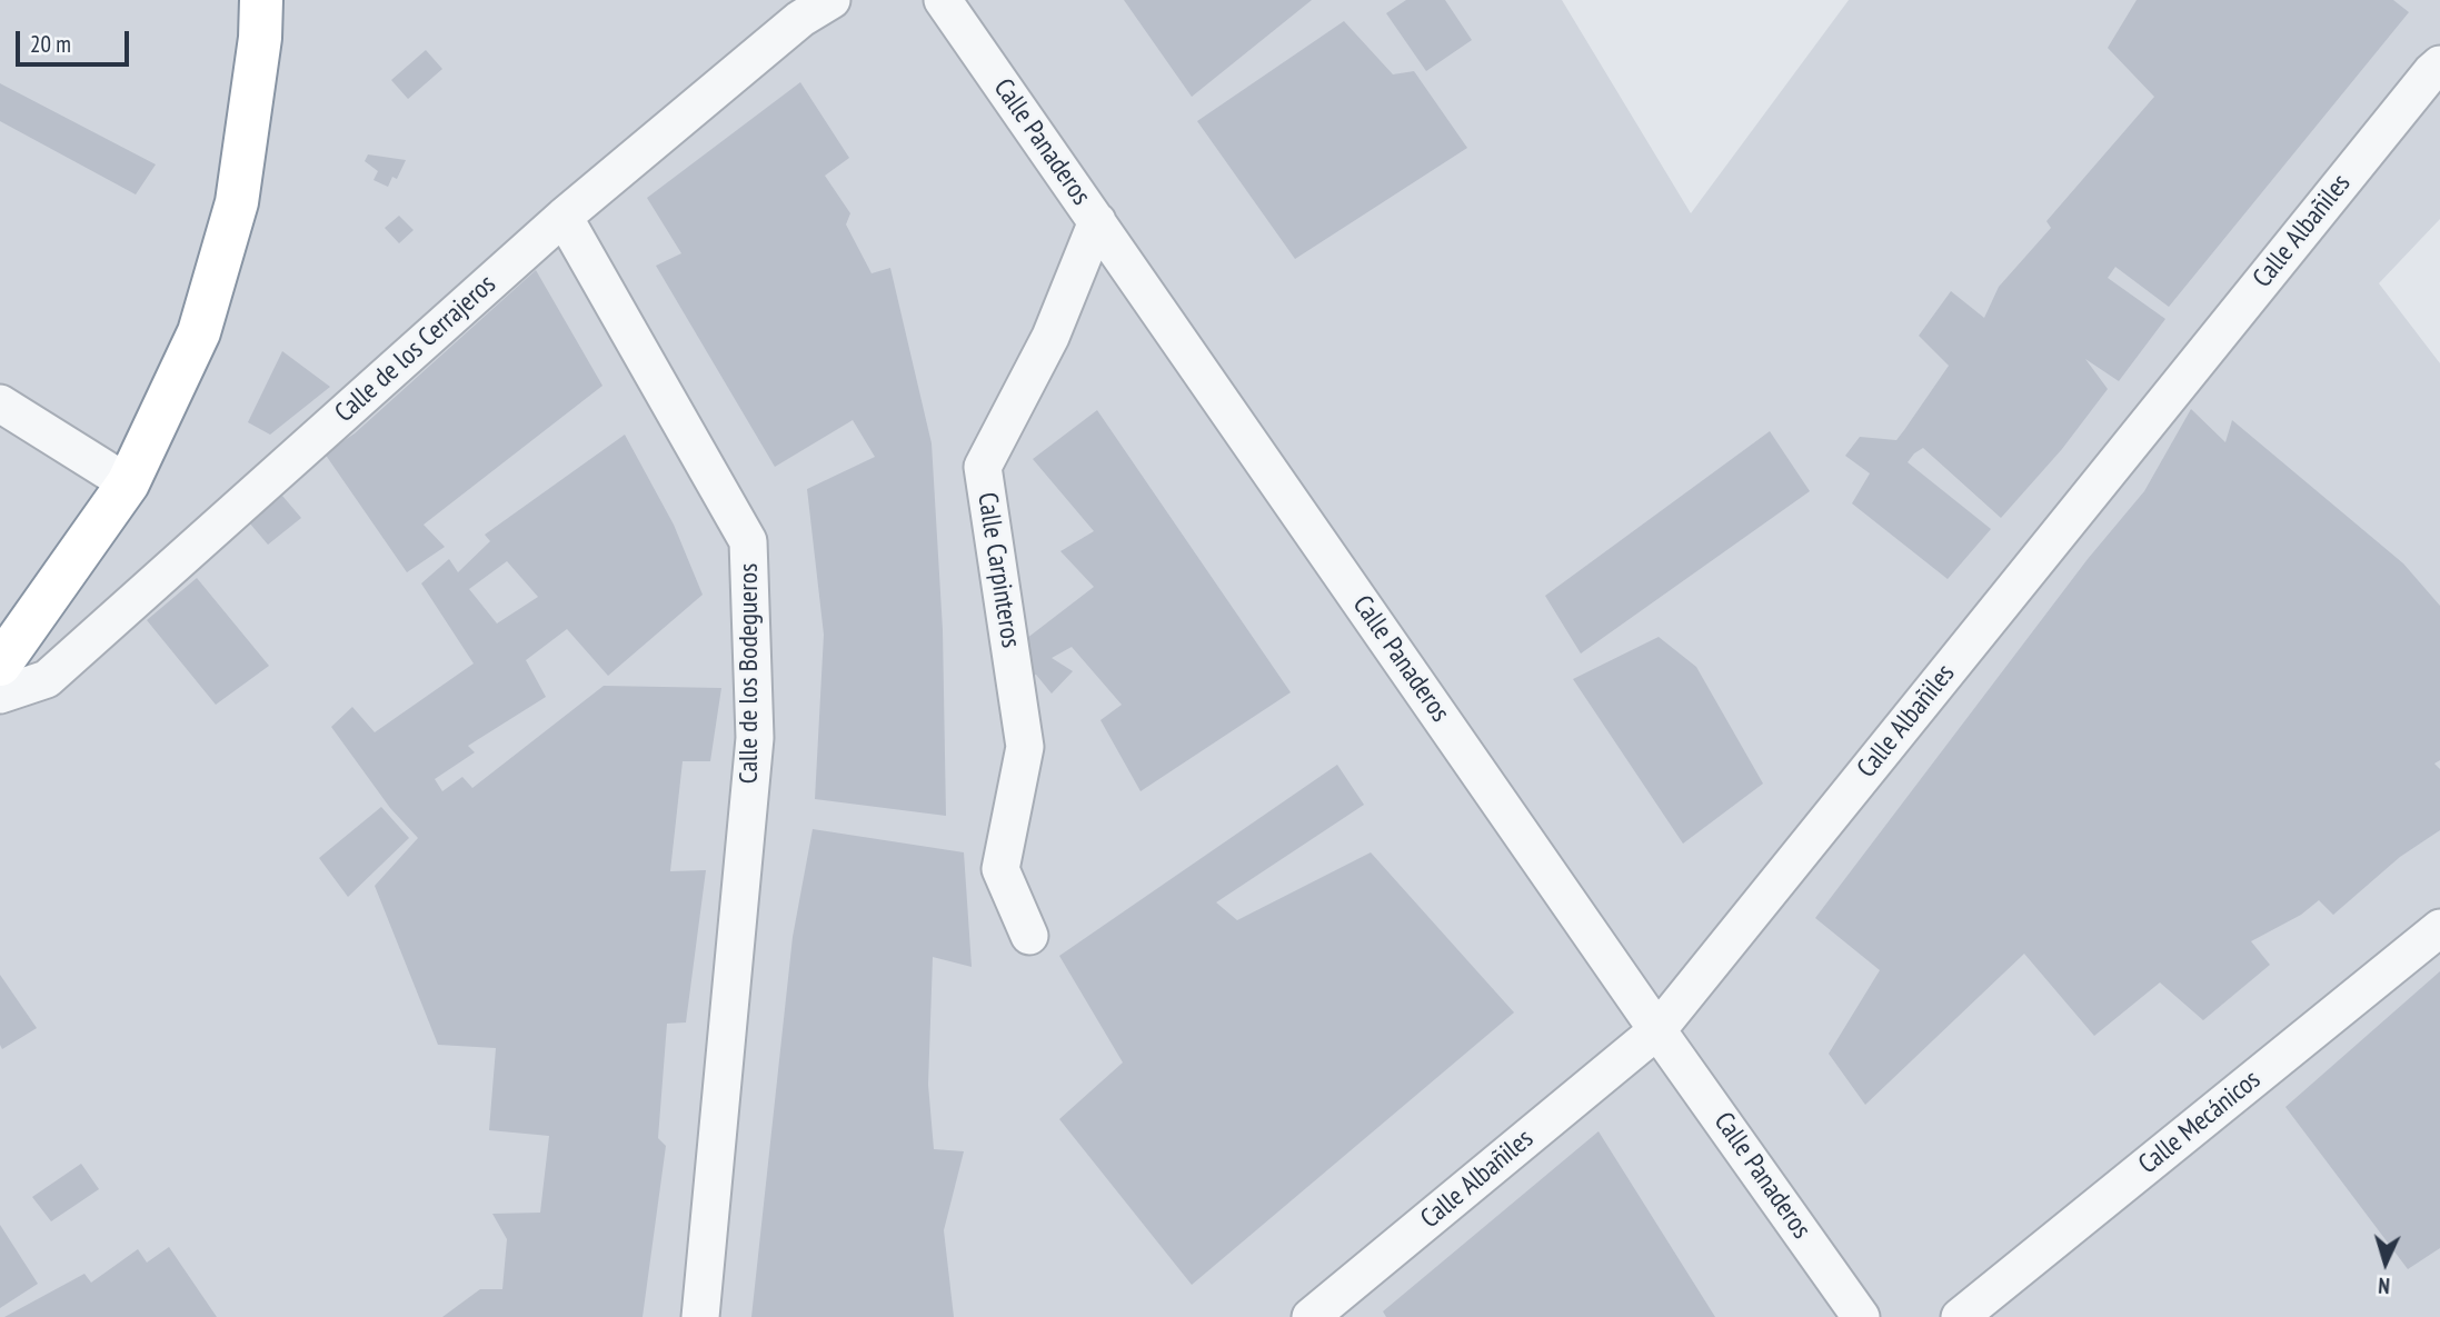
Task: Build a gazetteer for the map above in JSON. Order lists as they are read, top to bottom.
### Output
{
  "streets": {
    "street": [
      "Calle Panaderos",
      "Calle Albañiles",
      "Calle de los Cerrajeros",
      "Calle Carpinteros",
      "Calle de los Bodegueros",
      "Calle Mecánicos"
    ]
  },
  "crossings": [
    ["Calle Panaderos", "Calle Albañiles"],
    ["Calle Panaderos", "Calle Carpinteros"],
    ["Calle de los Cerrajeros", "Calle de los Bodegueros"]
  ],
  "scale_bar": "20 m",
  "north": "bottom"
}
